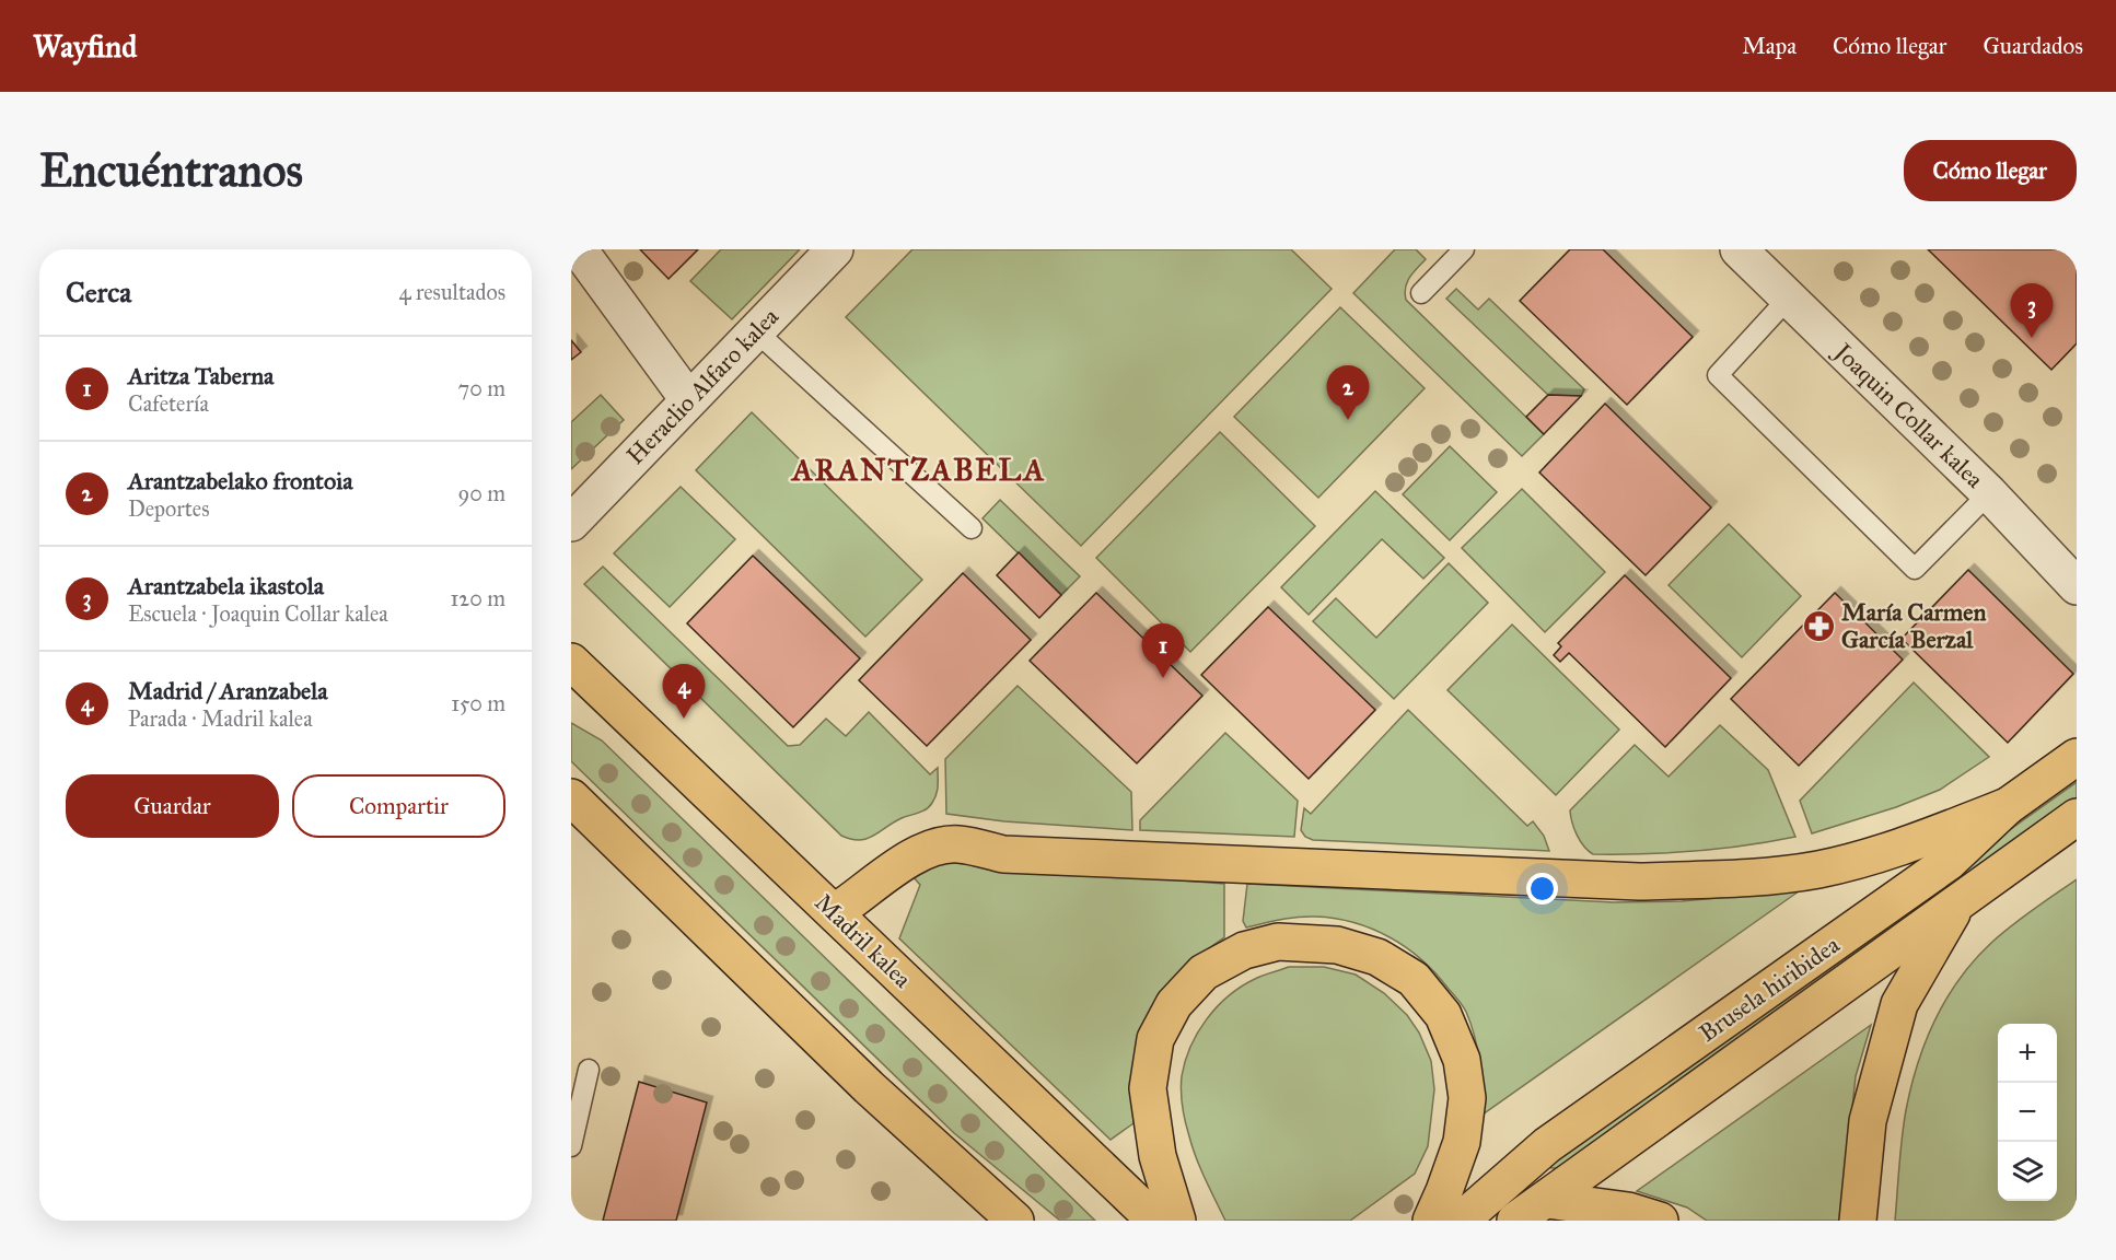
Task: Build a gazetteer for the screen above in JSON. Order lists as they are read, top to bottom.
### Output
{
  "streets": {
    "main road": ["Madril kalea", "Brusela hiribidea"],
    "street": ["Heraclio Alfaro kalea", "Joaquin Collar kalea"]
  },
  "districts": ["ARANTZABELA"],
  "places": {
    "pharmacy": ["María Carmen García Berzal"]
  },
  "page": {
    "header": "Wayfind",
    "nav": ["Mapa", "Cómo llegar", "Guardados"],
    "buttons": [
      "Cómo llegar",
      ["Guardar", "Compartir"]
    ],
    "title": "Encuéntranos",
    "heading": ["Cerca", "4 resultados"],
    "pins": [
      "3",
      "2",
      "1",
      "4"
    ],
    "list": [
      {
        "mark": "1",
        "name": "Aritza Taberna",
        "note": "Cafetería",
        "value": "70 m"
      },
      {
        "mark": "2",
        "name": "Arantzabelako frontoia",
        "note": "Deportes",
        "value": "90 m"
      },
      {
        "mark": "3",
        "name": "Arantzabela ikastola",
        "note": "Escuela · Joaquin Collar kalea",
        "value": "120 m"
      },
      {
        "mark": "4",
        "name": "Madrid / Aranzabela",
        "note": "Parada · Madril kalea",
        "value": "150 m"
      }
    ],
    "map_buttons": ["+", "−"]
  }
}
